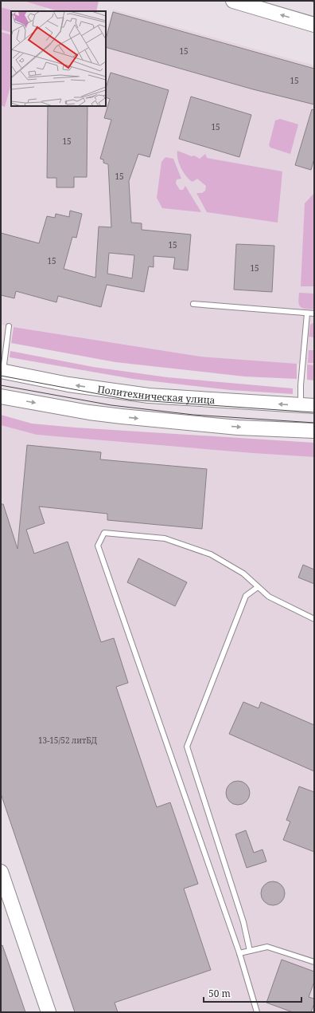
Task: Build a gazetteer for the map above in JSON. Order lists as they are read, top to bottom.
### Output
{
  "streets": {
    "main road": ["Политехническая улица"]
  },
  "house_numbers": [
    "15",
    "15",
    "15",
    "15",
    "15",
    "15",
    "15",
    "15",
    "13-15/52 литБД"
  ],
  "scale_bar": "50 m"
}
